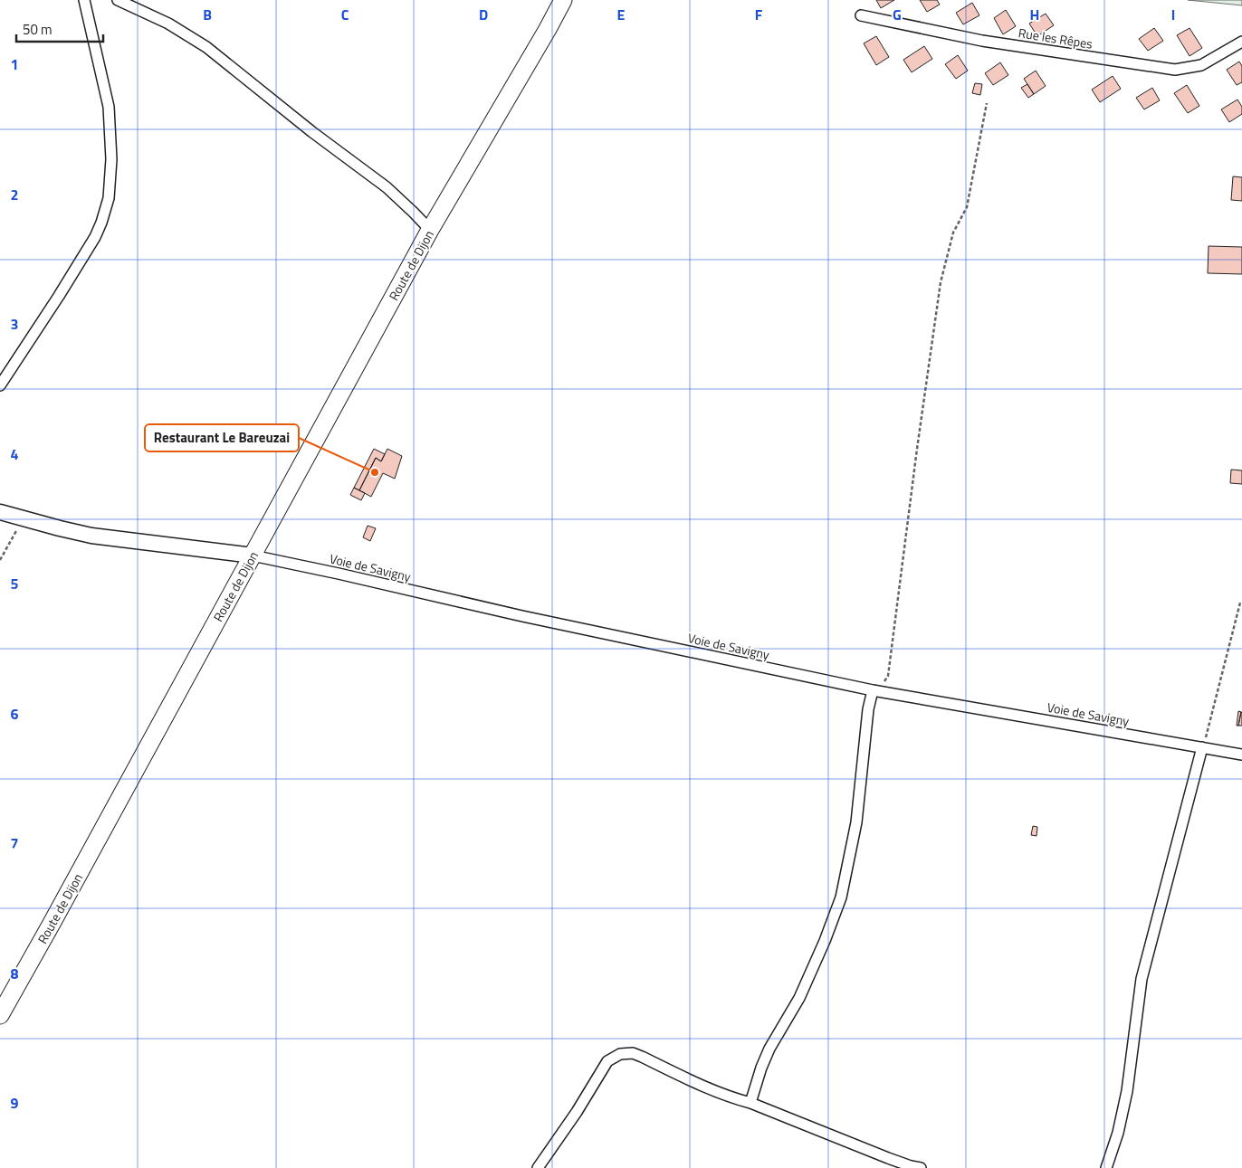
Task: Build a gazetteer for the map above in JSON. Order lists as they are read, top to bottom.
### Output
{
  "streets": {
    "main road": ["Route de Dijon"],
    "street": ["Rue les Rêpes", "Voie de Savigny"]
  },
  "crossings": [
    ["Route de Dijon", "Voie de Savigny"]
  ],
  "places": ["Restaurant Le Bareuzai"],
  "scale_bar": "50 m",
  "grid": {
    "columns": [
      "B",
      "C",
      "D",
      "E",
      "F",
      "G",
      "H",
      "I"
    ],
    "rows": [
      "1",
      "2",
      "3",
      "4",
      "5",
      "6",
      "7",
      "8",
      "9"
    ]
  }
}
